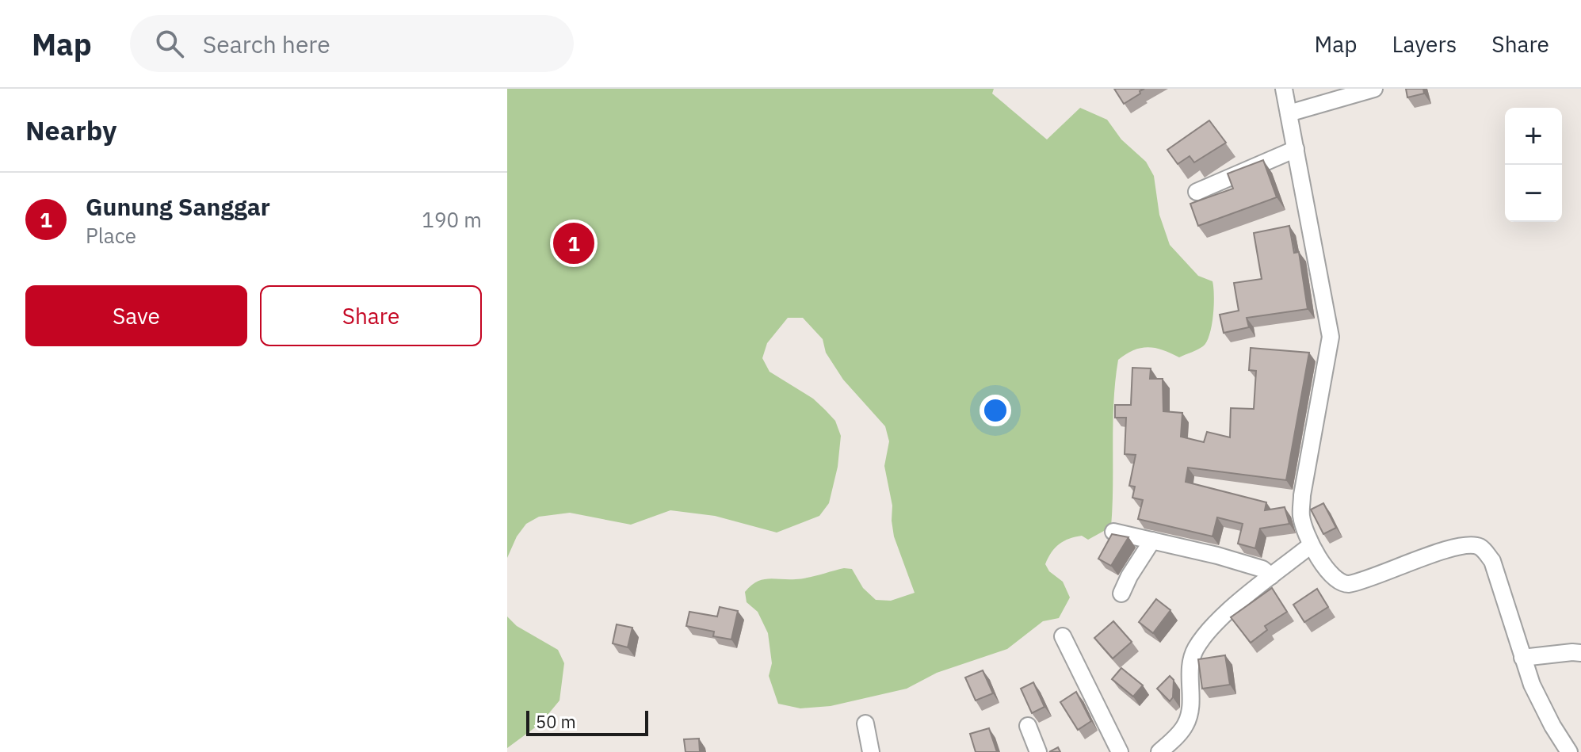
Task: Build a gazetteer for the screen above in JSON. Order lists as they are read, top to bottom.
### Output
{
  "scale_bar": "50 m",
  "page": {
    "header": "Map",
    "search": "Search here",
    "nav": ["Map", "Layers", "Share"],
    "heading": "Nearby",
    "map_buttons": ["+", "−"],
    "list": [
      {
        "mark": "1",
        "name": "Gunung Sanggar",
        "note": "Place",
        "value": "190 m"
      }
    ],
    "pins": "1",
    "buttons": ["Save", "Share"],
    "scale": "50 m"
  }
}
